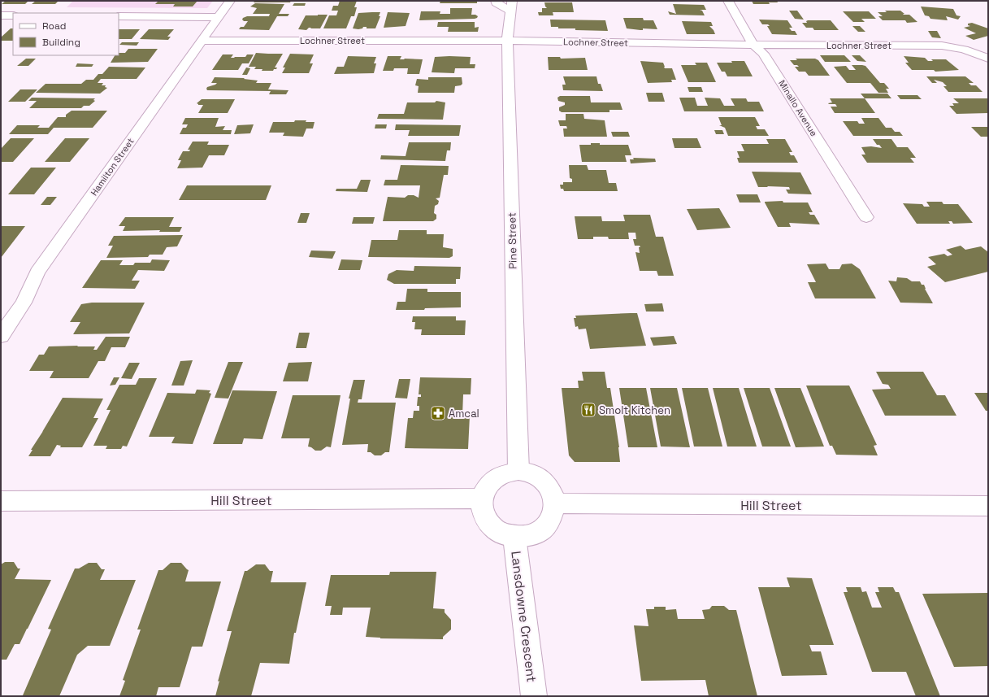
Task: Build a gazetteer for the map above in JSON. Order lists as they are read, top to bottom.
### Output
{
  "streets": {
    "street": [
      "Lochner Street",
      "Minallo Avenue",
      "Hamilton Street",
      "Pine Street",
      "Hill Street",
      "Lansdowne Crescent"
    ]
  },
  "crossings": [
    ["Lochner Street", "Minallo Avenue"],
    ["Lochner Street", "Hamilton Street"],
    ["Lochner Street", "Pine Street"],
    ["Pine Street", "Hill Street"],
    ["Pine Street", "Lansdowne Crescent"],
    ["Hill Street", "Lansdowne Crescent"]
  ],
  "places": {
    "restaurant": ["Smolt Kitchen"],
    "pharmacy": ["Amcal"]
  },
  "legend": ["Road", "Building"]
}
